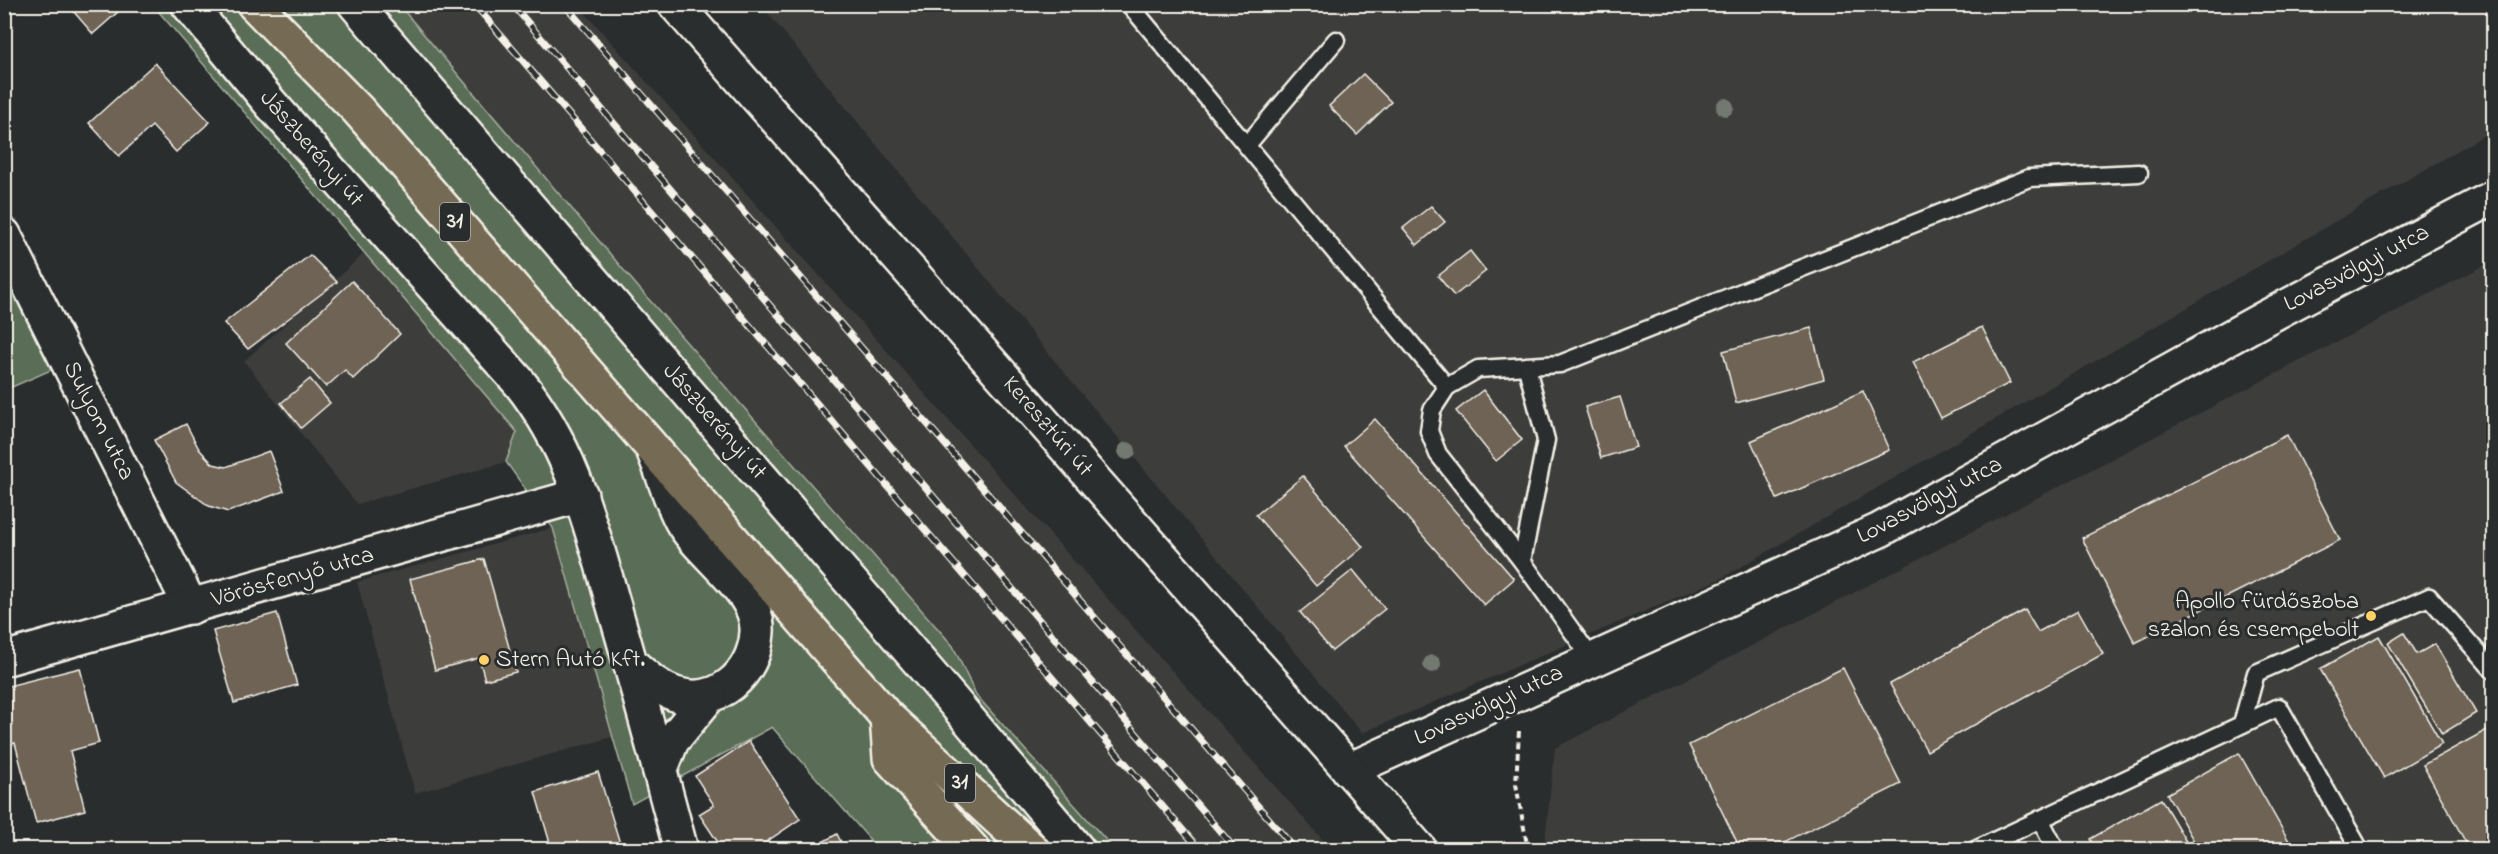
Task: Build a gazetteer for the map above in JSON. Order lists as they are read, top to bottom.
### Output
{
  "streets": {
    "main road": ["31"],
    "street": [
      "Jászberényi út",
      "Lovasvölgyi utca",
      "Sulyom utca",
      "Keresztúri út",
      "Vörösfenyő utca"
    ]
  },
  "crossings": [
    ["Jászberényi út", "Vörösfenyő utca"],
    ["Lovasvölgyi utca", "Keresztúri út"],
    ["Sulyom utca", "Vörösfenyő utca"]
  ],
  "places": ["Apollo fürdőszoba szalon és csempebolt", "Stern Autó Kft."]
}
